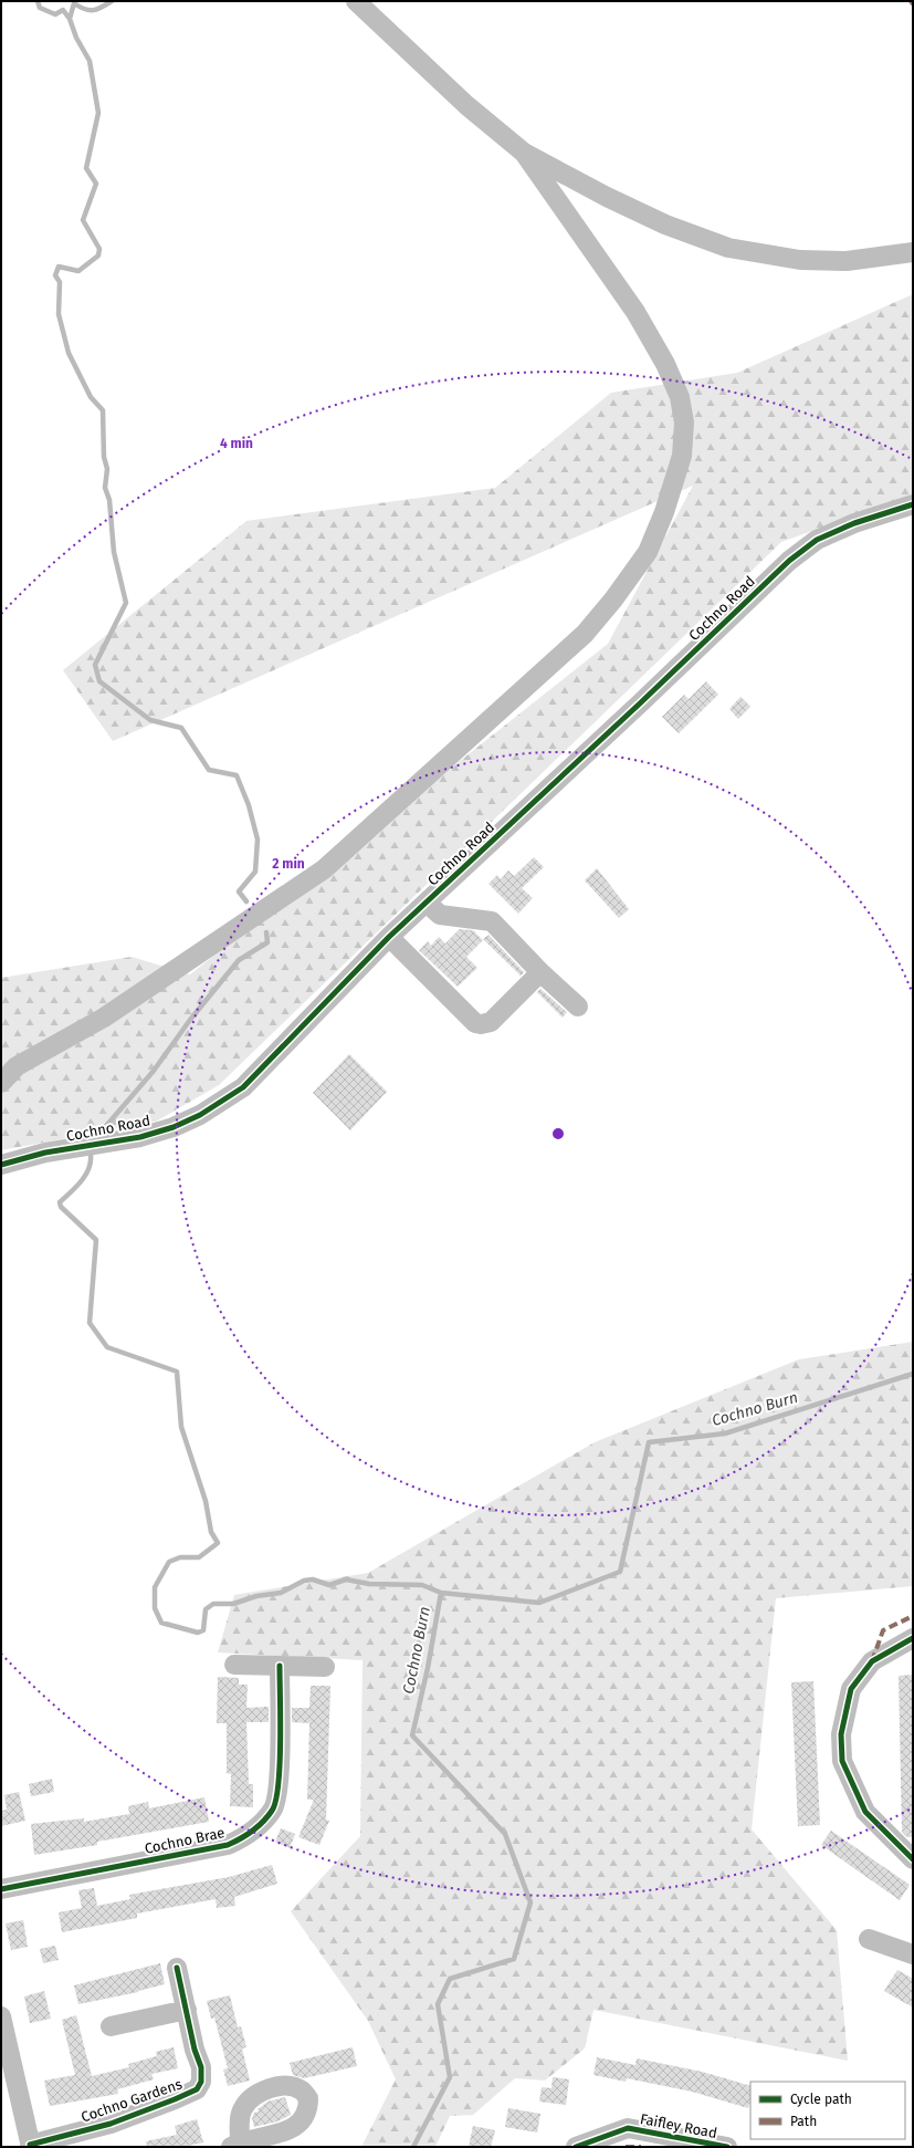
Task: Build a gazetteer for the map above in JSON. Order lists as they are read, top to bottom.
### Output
{
  "streets": {
    "street": [
      "Cochno Road",
      "Cochno Brae",
      "Cochno Gardens",
      "Faifley Road"
    ]
  },
  "water": ["Cochno Burn"],
  "legend": ["Cycle path", "Path"],
  "rings": ["4 min", "2 min"]
}
